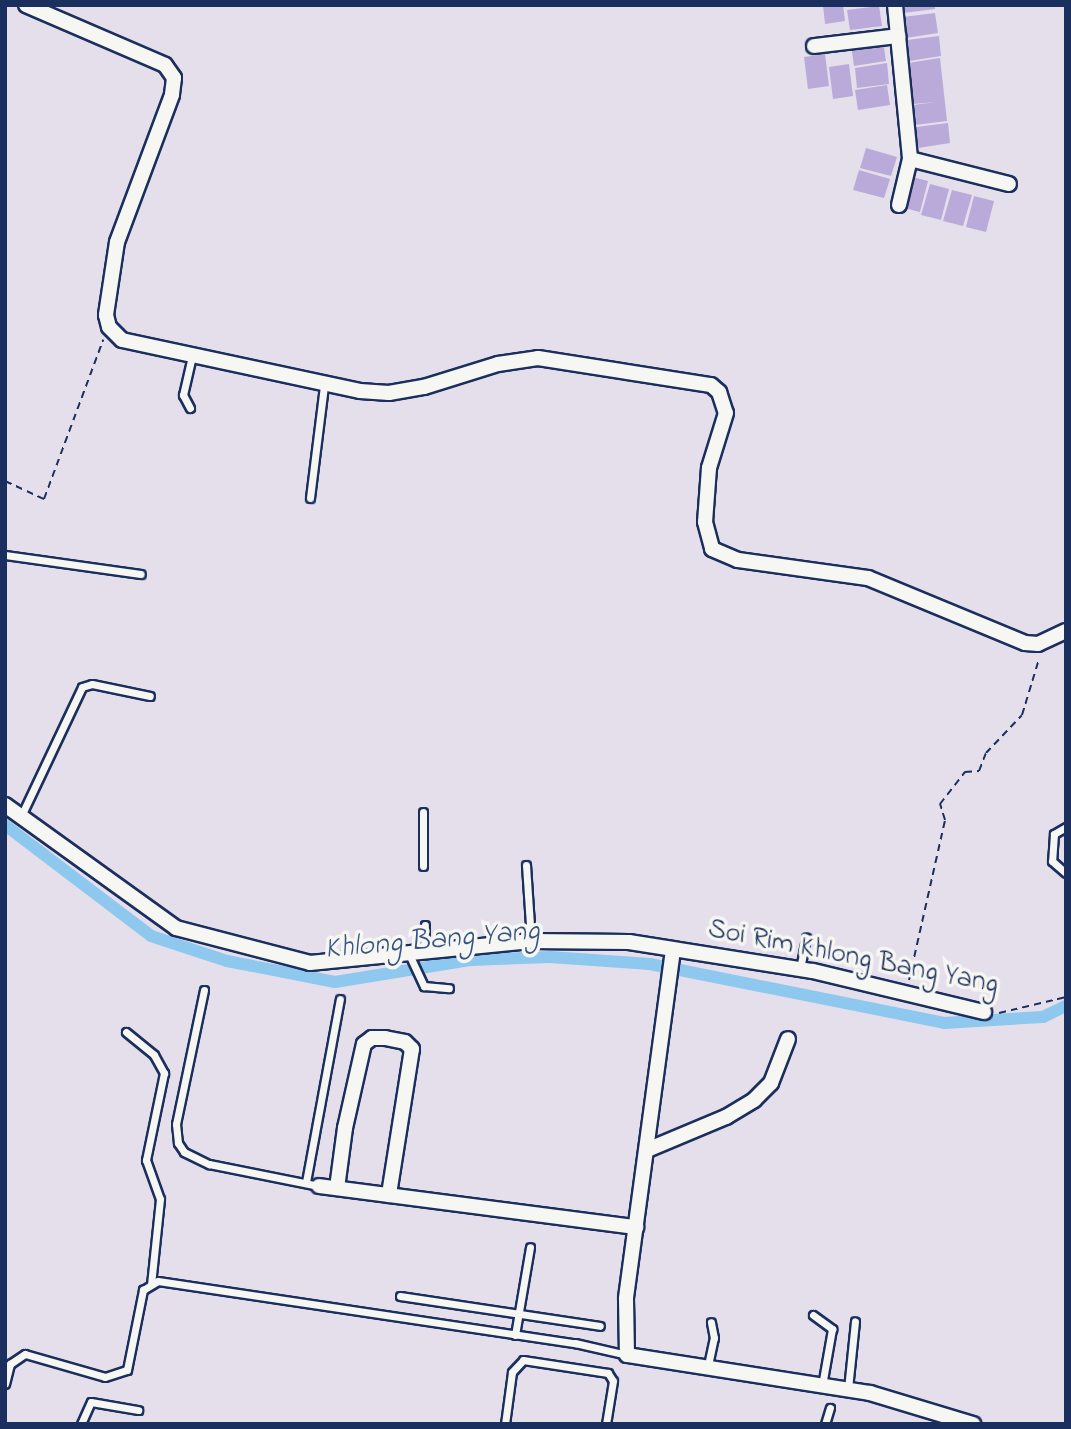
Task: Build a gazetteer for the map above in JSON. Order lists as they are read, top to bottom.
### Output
{
  "streets": {
    "street": ["Soi Rim Khlong Bang Yang"]
  },
  "water": ["Khlong Bang Yang"]
}
